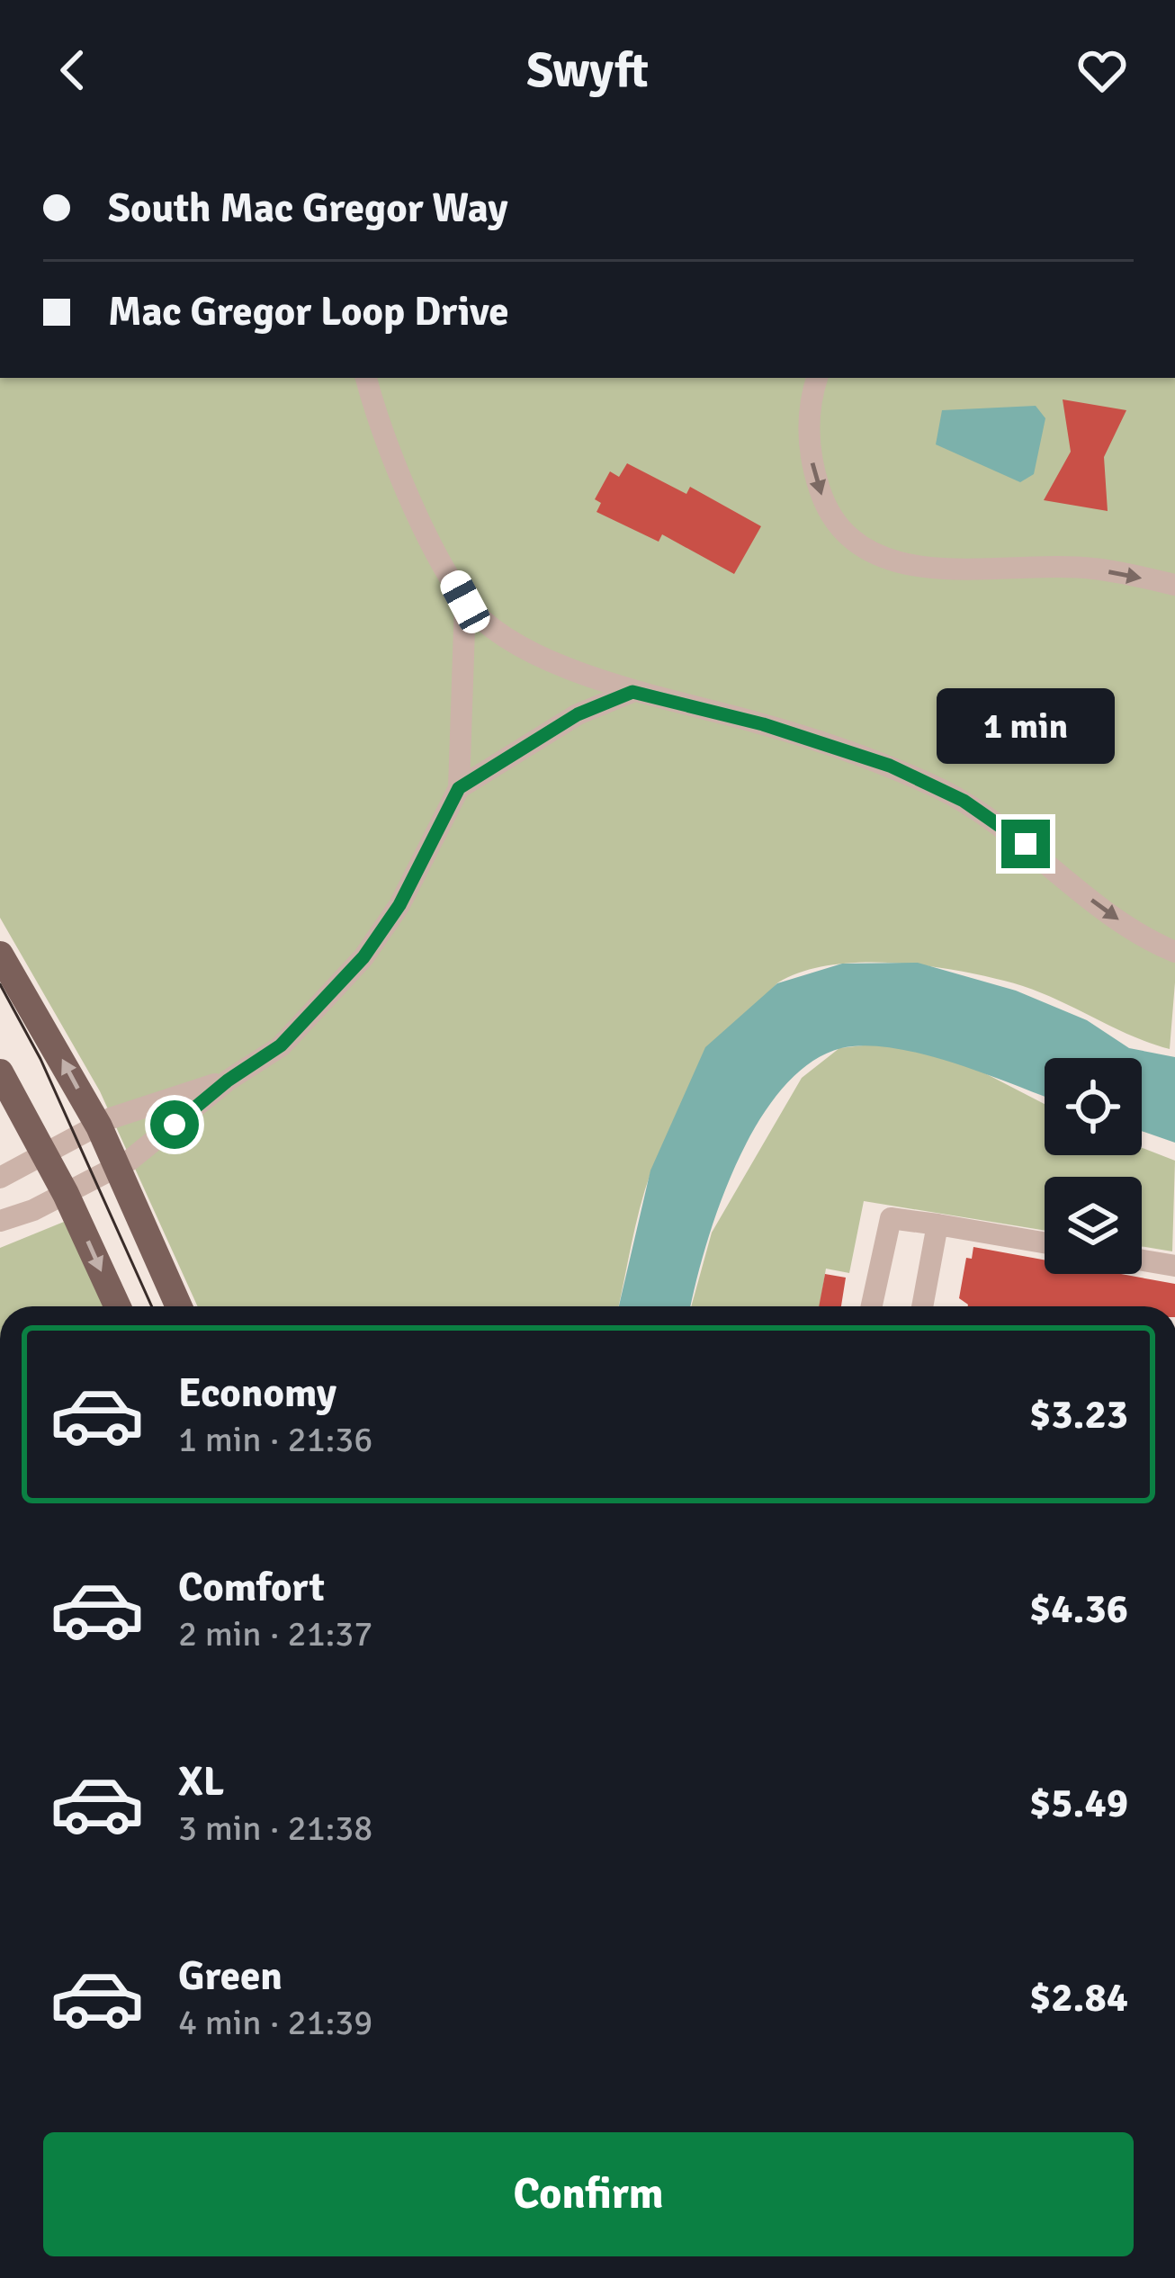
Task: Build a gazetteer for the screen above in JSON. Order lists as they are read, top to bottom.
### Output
{
  "page": {
    "header": "Swyft",
    "banner": ["South Mac Gregor Way", "Mac Gregor Loop Drive"],
    "bubble": "1 min",
    "list": [
      {
        "name": "Economy",
        "note": "1 min · 21:36",
        "value": "$3.23"
      },
      {
        "name": "Comfort",
        "note": "2 min · 21:37",
        "value": "$4.36"
      },
      {
        "name": "XL",
        "note": "3 min · 21:38",
        "value": "$5.49"
      },
      {
        "name": "Green",
        "note": "4 min · 21:39",
        "value": "$2.84"
      }
    ],
    "buttons": "Confirm"
  }
}
